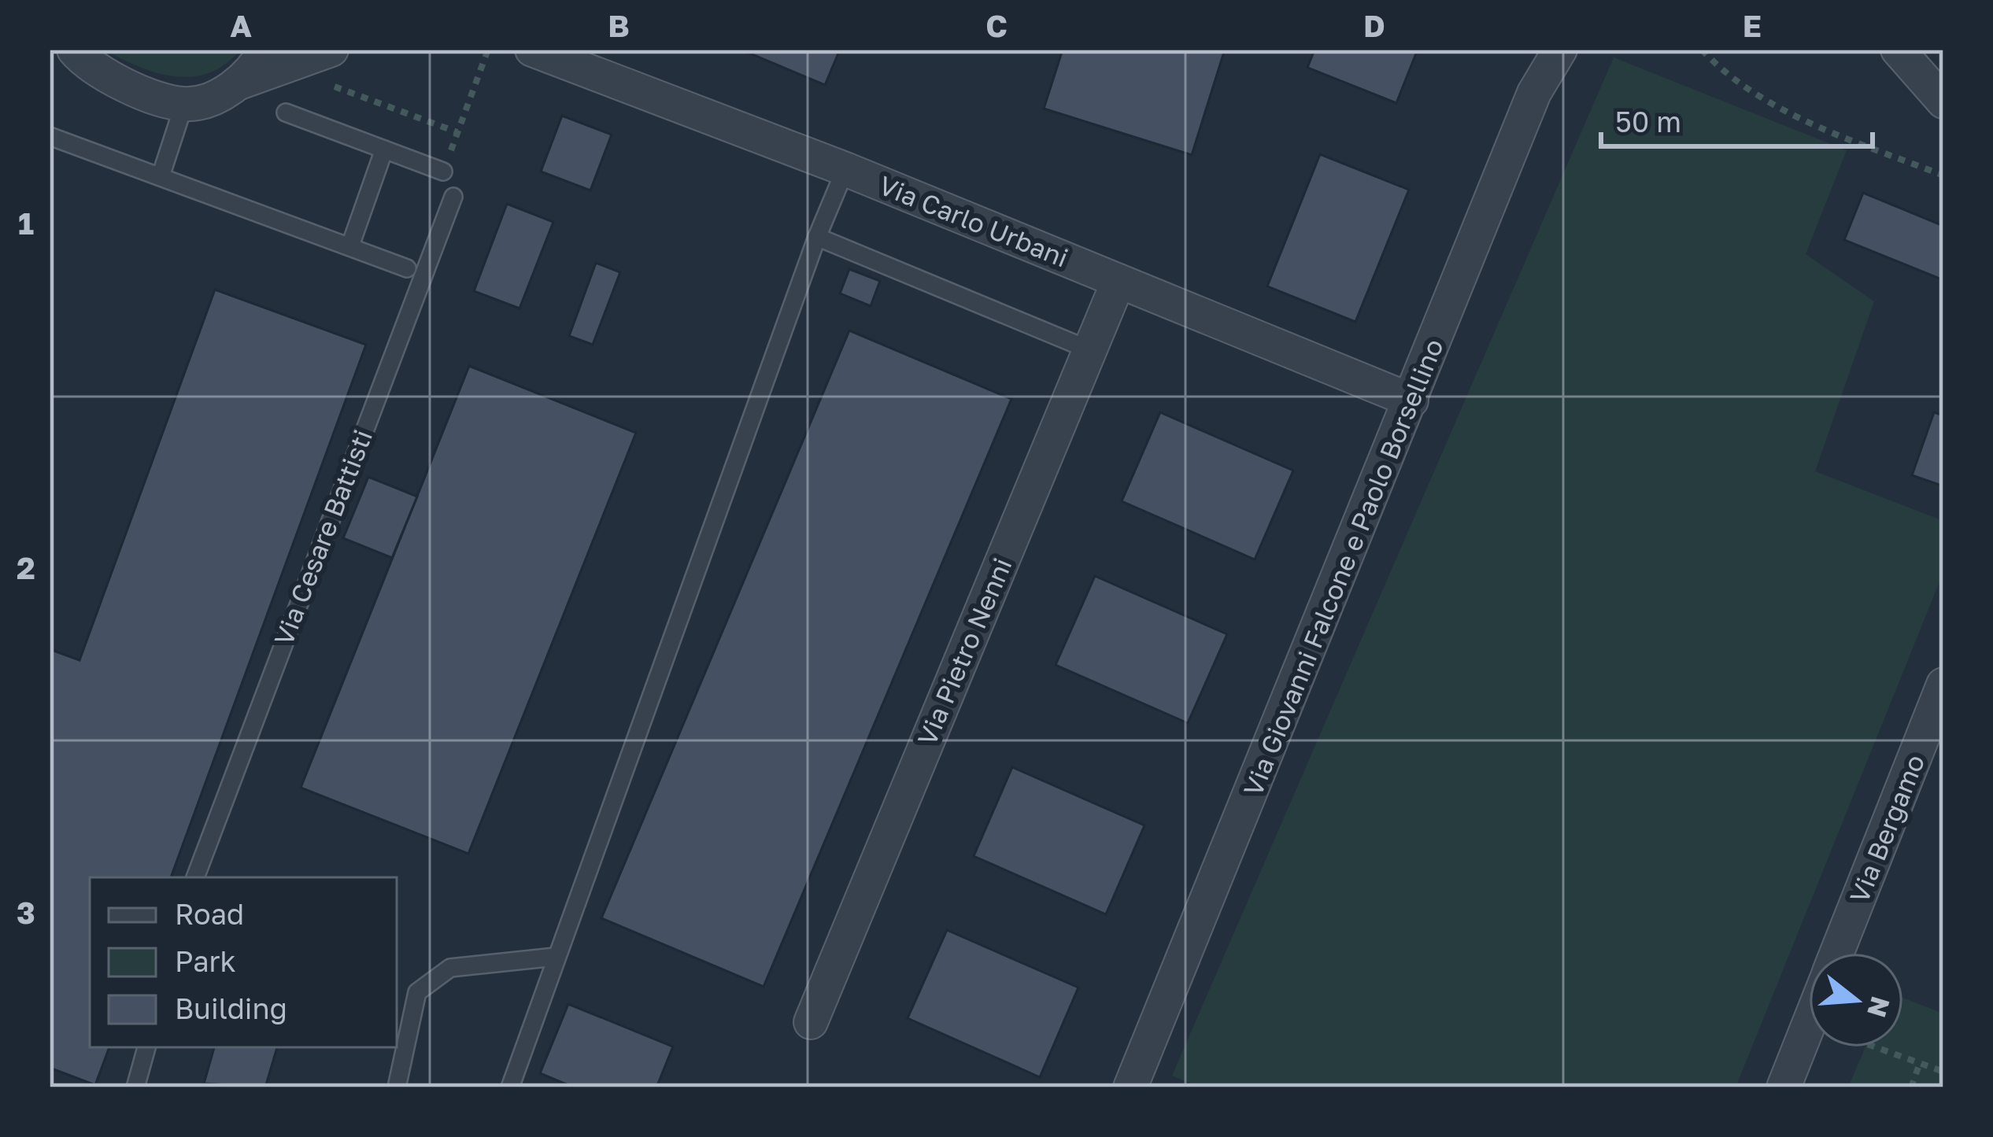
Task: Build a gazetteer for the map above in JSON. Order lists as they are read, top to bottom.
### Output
{
  "streets": {
    "street": [
      "Via Carlo Urbani",
      "Via Giovanni Falcone e Paolo Borsellino",
      "Via Pietro Nenni",
      "Via Bergamo"
    ],
    "lane": ["Via Cesare Battisti"]
  },
  "crossings": [
    ["Via Carlo Urbani", "Via Giovanni Falcone e Paolo Borsellino"],
    ["Via Carlo Urbani", "Via Pietro Nenni"]
  ],
  "legend": ["Road", "Park", "Building"],
  "scale_bar": "50 m",
  "north": "right",
  "grid": {
    "columns": [
      "A",
      "B",
      "C",
      "D",
      "E"
    ],
    "rows": ["1", "2", "3"]
  }
}
